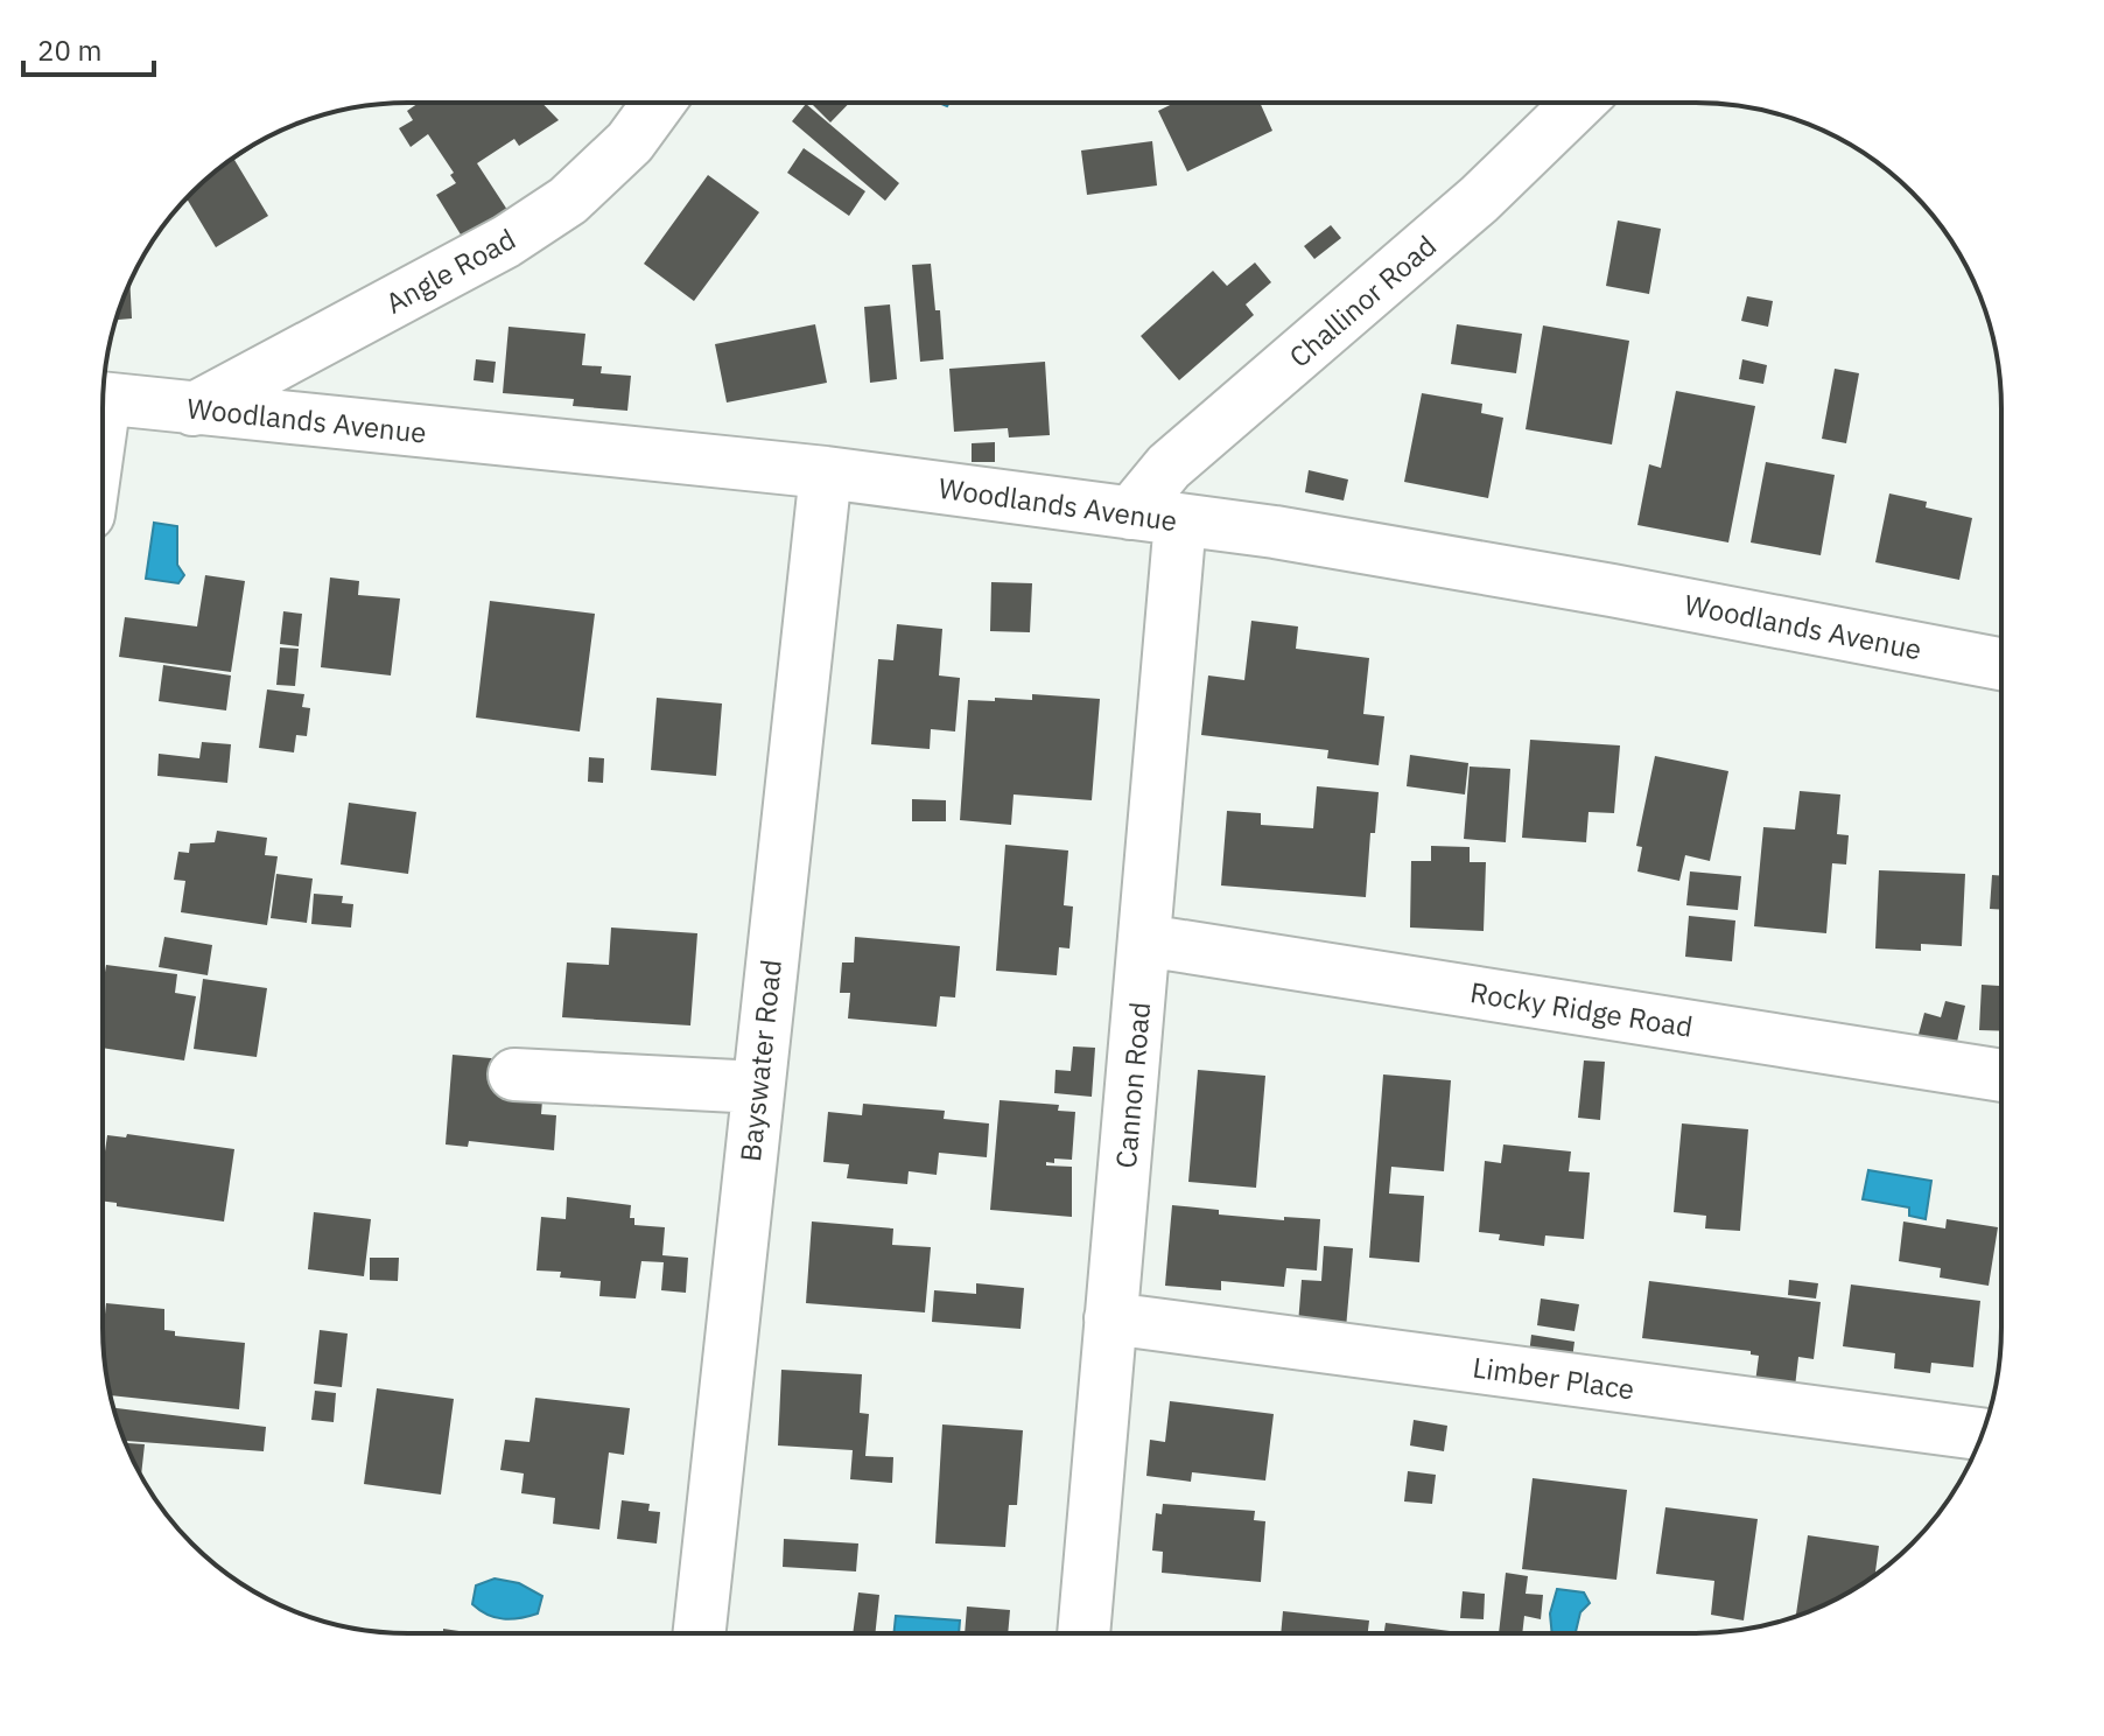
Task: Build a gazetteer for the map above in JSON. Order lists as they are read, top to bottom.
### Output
{
  "streets": {
    "street": [
      "Angle Road",
      "Challinor Road",
      "Woodlands Avenue",
      "Rocky Ridge Road",
      "Bayswater Road",
      "Cannon Road",
      "Limber Place"
    ]
  },
  "crossings": [
    ["Angle Road", "Woodlands Avenue"],
    ["Challinor Road", "Woodlands Avenue"],
    ["Woodlands Avenue", "Bayswater Road"],
    ["Woodlands Avenue", "Cannon Road"],
    ["Rocky Ridge Road", "Cannon Road"],
    ["Cannon Road", "Limber Place"]
  ],
  "scale_bar": "20 m"
}
